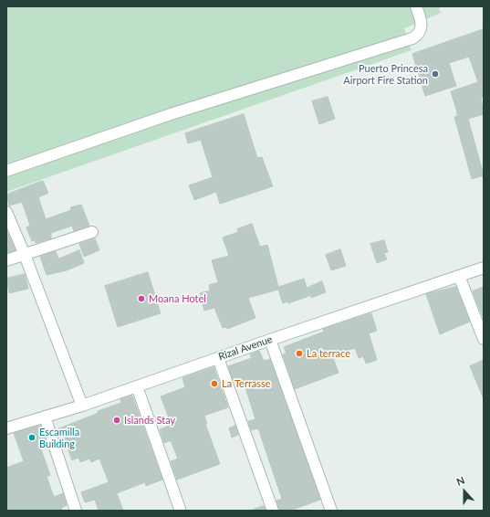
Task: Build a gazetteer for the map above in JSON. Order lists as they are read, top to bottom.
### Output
{
  "streets": {
    "street": ["Rizal Avenue"]
  },
  "places": [
    "Puerto Princesa Airport Fire Station",
    "Moana Hotel",
    "La terrace",
    "La Terrasse",
    "Islands Stay",
    "Escamilla Building"
  ],
  "north": "top"
}
